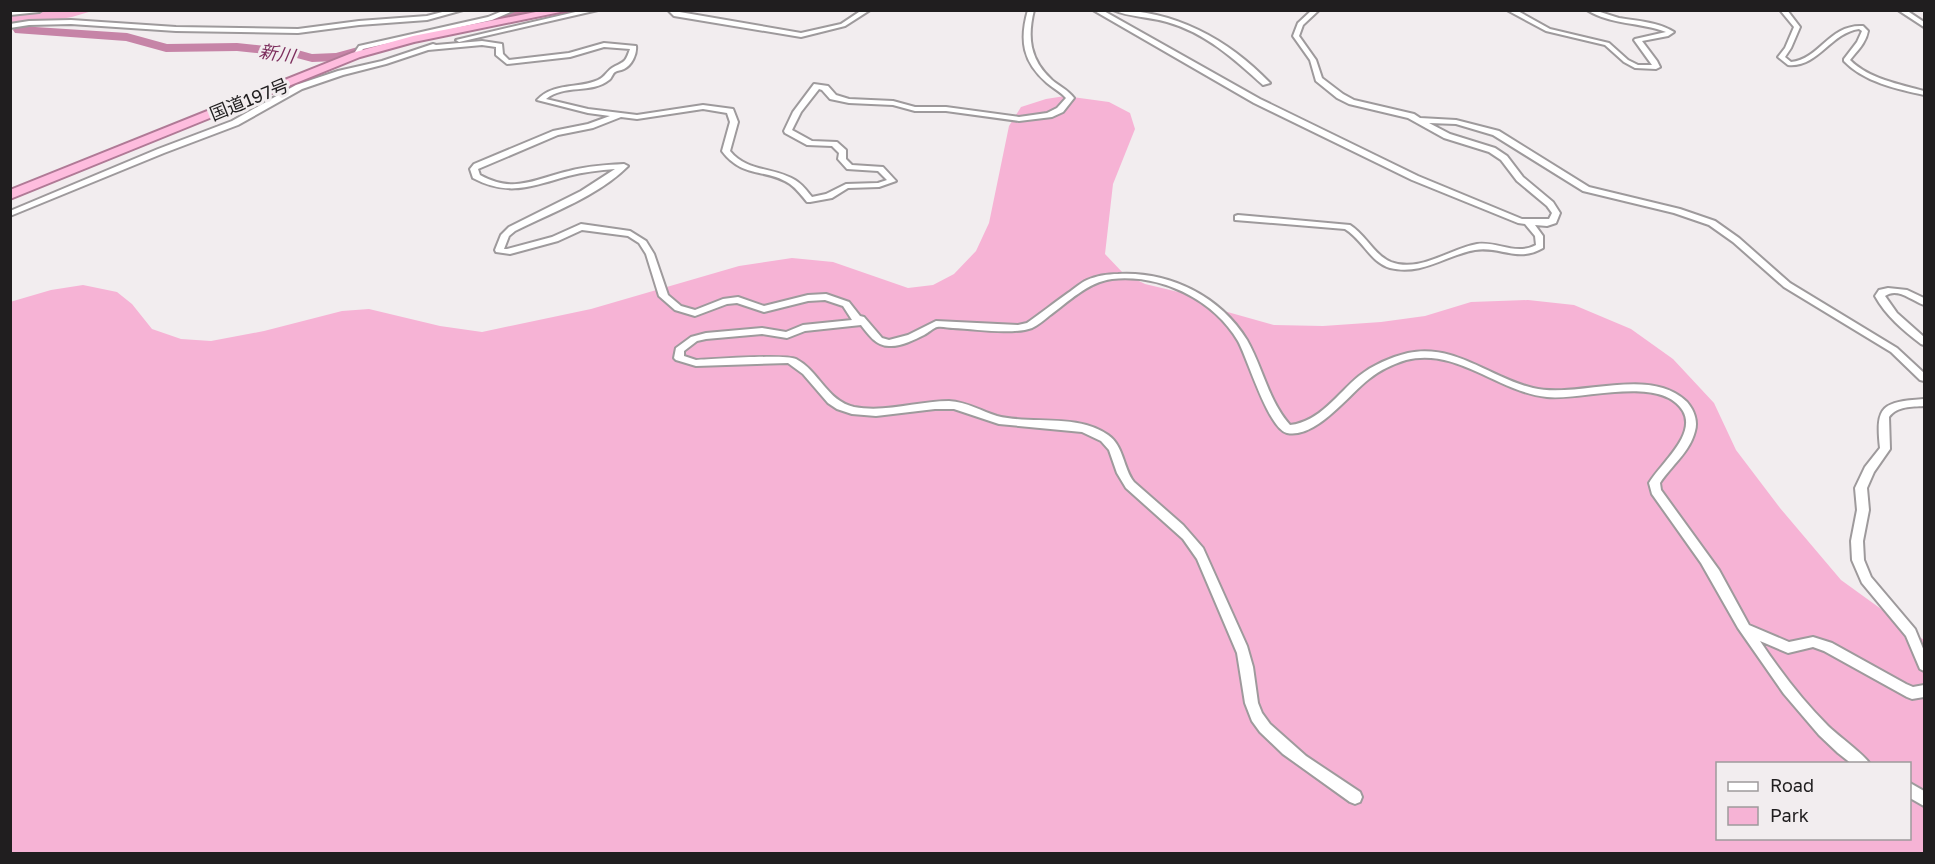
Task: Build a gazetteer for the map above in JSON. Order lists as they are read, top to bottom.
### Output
{
  "streets": {
    "highway": ["国道197号"]
  },
  "water": ["新川"],
  "legend": ["Road", "Park"]
}
